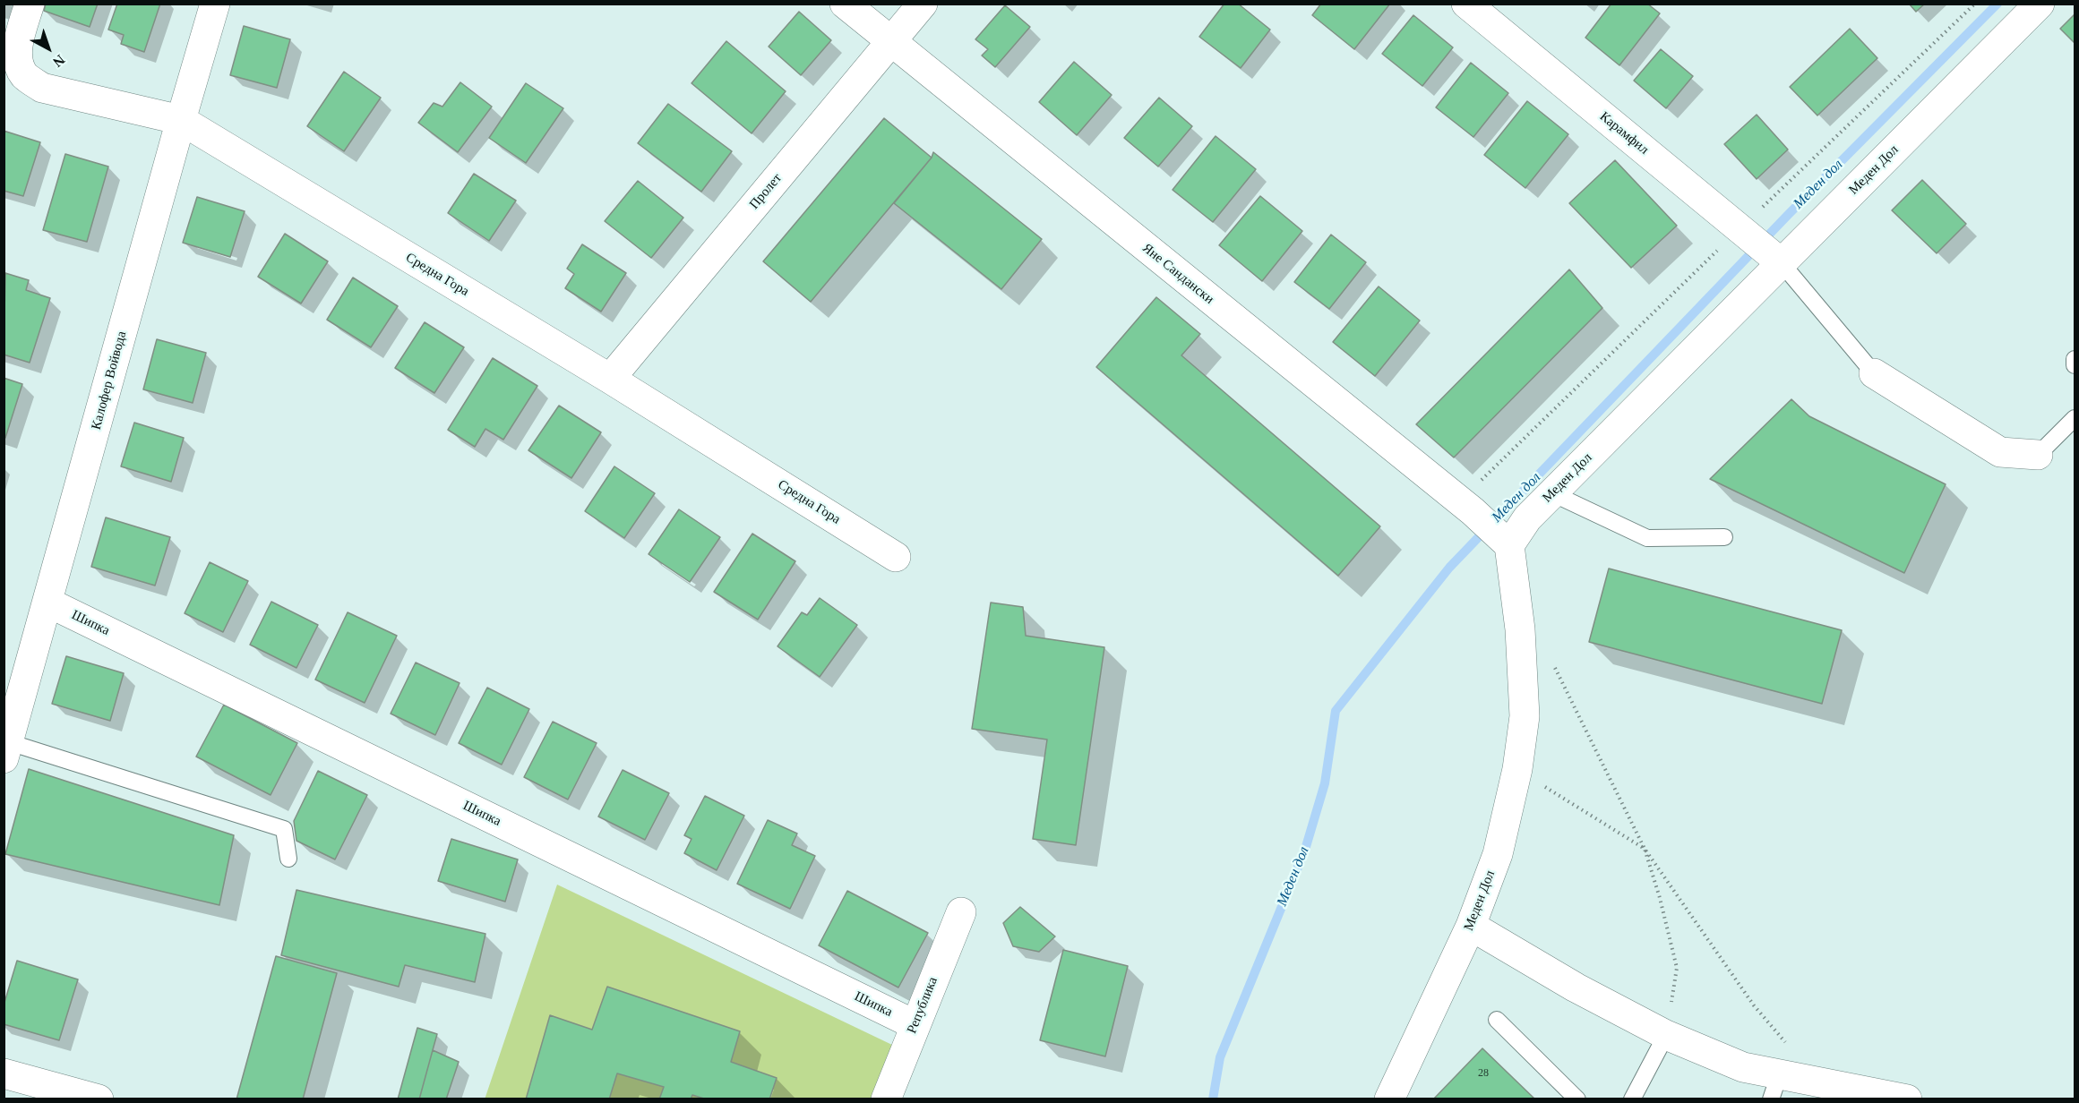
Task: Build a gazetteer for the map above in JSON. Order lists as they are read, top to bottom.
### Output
{
  "streets": {
    "street": [
      "Карамфил",
      "Меден Дол",
      "Пролет",
      "Яне Сандански",
      "Средна Гора",
      "Калофер Войвода",
      "Шипка",
      "Република"
    ]
  },
  "crossings": [
    ["Карамфил", "Меден Дол"],
    ["Меден Дол", "Яне Сандански"],
    ["Пролет", "Яне Сандански"],
    ["Пролет", "Средна Гора"],
    ["Средна Гора", "Калофер Войвода"],
    ["Калофер Войвода", "Шипка"],
    ["Шипка", "Република"]
  ],
  "water": ["Меден дол"],
  "house_numbers": ["28"],
  "north": "bottom right"
}
